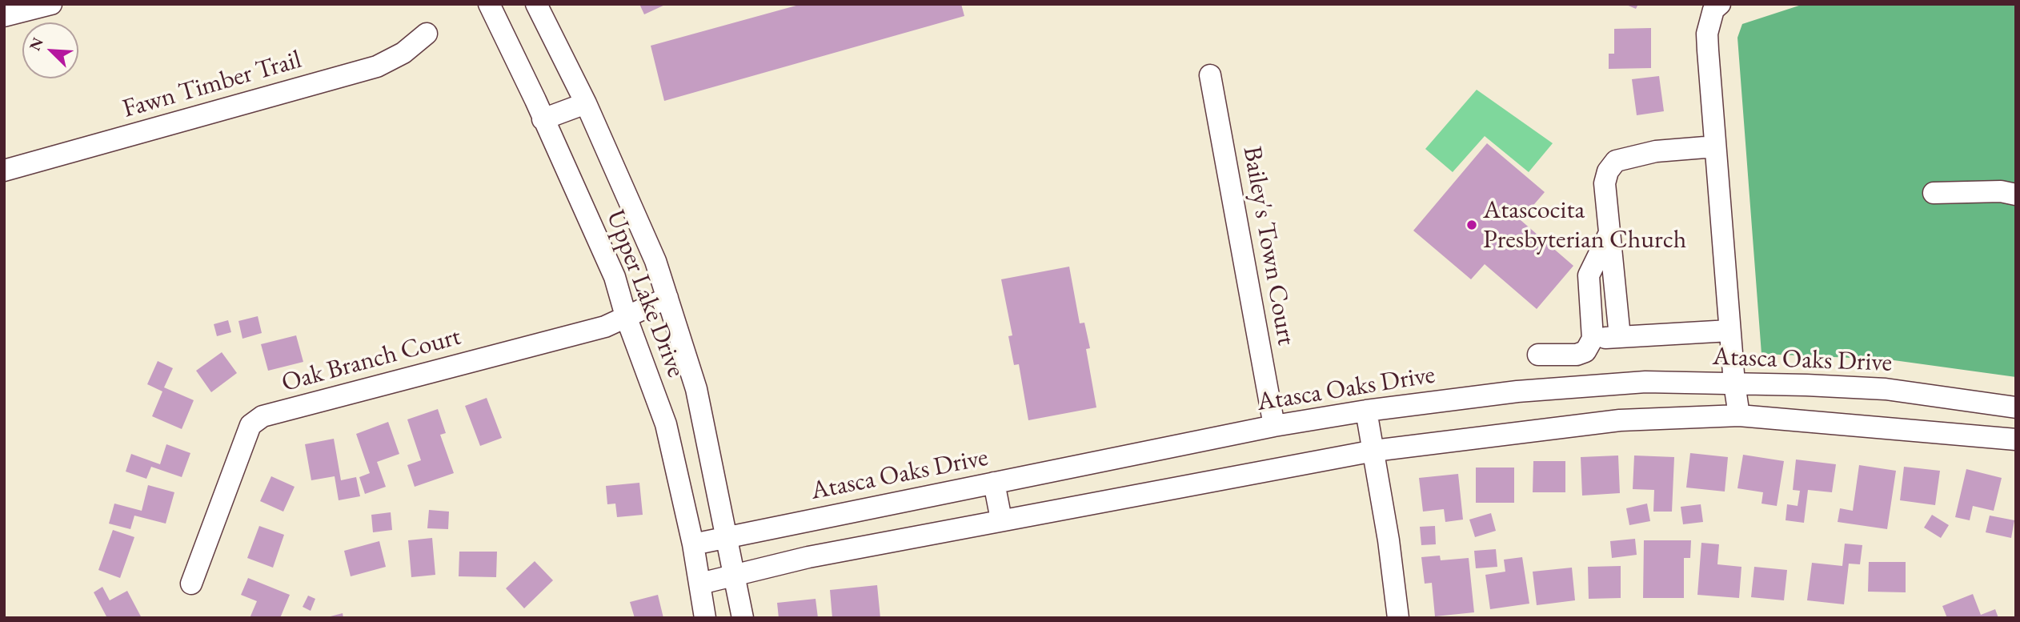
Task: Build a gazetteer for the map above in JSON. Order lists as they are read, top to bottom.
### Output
{
  "streets": {
    "street": [
      "Fawn Timber Trail",
      "Bailey's Town Court",
      "Upper Lake Drive",
      "Oak Branch Court",
      "Atasca Oaks Drive"
    ]
  },
  "crossings": [
    ["Bailey's Town Court", "Atasca Oaks Drive"],
    ["Upper Lake Drive", "Oak Branch Court"],
    ["Upper Lake Drive", "Atasca Oaks Drive"]
  ],
  "places": ["Atascocita Presbyterian Church"],
  "north": "top left"
}
